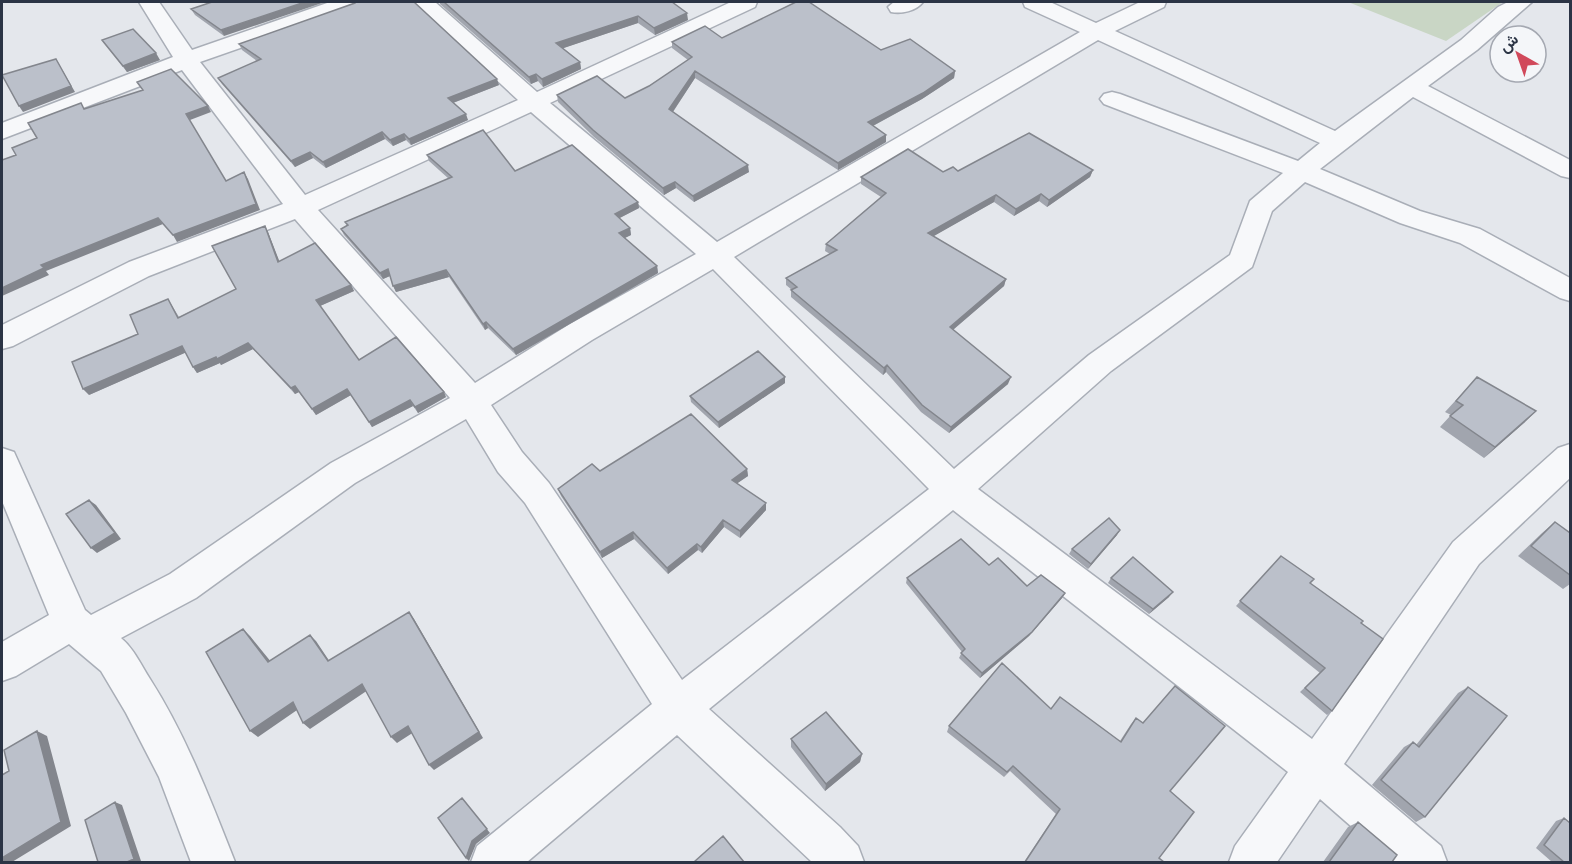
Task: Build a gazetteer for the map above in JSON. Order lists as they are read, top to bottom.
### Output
{
  "north": "top left"
}
